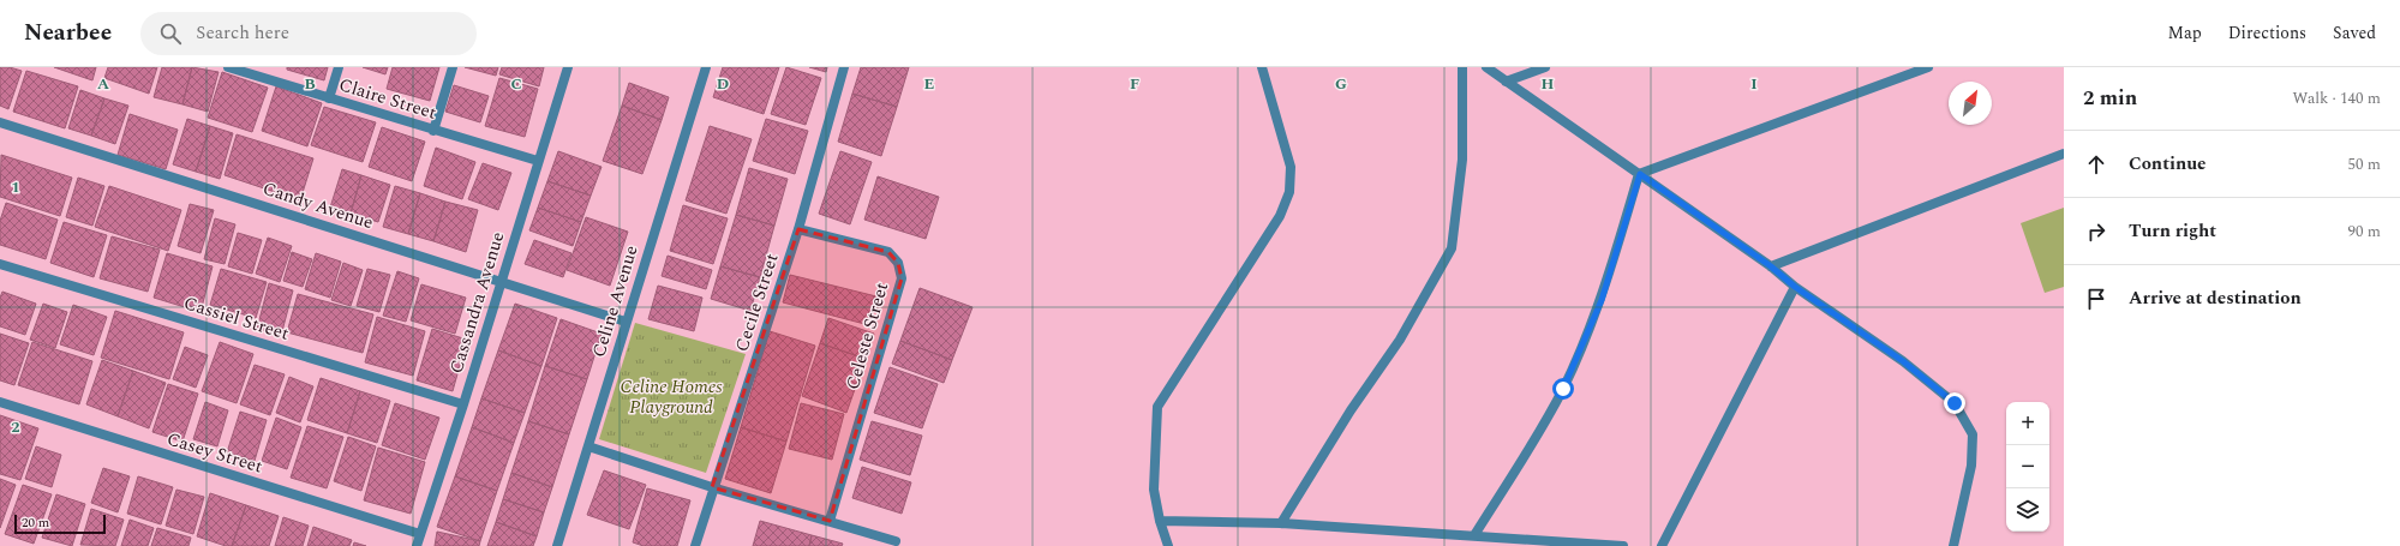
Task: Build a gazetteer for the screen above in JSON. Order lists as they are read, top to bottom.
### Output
{
  "streets": {
    "street": [
      "Claire Street",
      "Candy Avenue",
      "Celine Avenue",
      "Cassandra Avenue",
      "Cecile Street",
      "Cassiel Street",
      "Celeste Street",
      "Casey Street"
    ]
  },
  "crossings": [
    ["Claire Street", "Cassandra Avenue"],
    ["Candy Avenue", "Celine Avenue"],
    ["Candy Avenue", "Cassandra Avenue"],
    ["Cassandra Avenue", "Cassiel Street"],
    ["Cassandra Avenue", "Casey Street"],
    ["Cecile Street", "Celeste Street"]
  ],
  "parks": ["Celine Homes Playground"],
  "scale_bar": "20 m",
  "north": "top right",
  "page": {
    "header": "Nearbee",
    "search": "Search here",
    "nav": ["Map", "Directions", "Saved"],
    "heading": ["2 min", "Walk · 140 m"],
    "list": [
      ["Continue", "50 m"],
      ["Turn right", "90 m"],
      "Arrive at destination"
    ],
    "map_buttons": ["+", "−"],
    "scale": "20 m"
  },
  "grid": {
    "columns": [
      "A",
      "B",
      "C",
      "D",
      "E",
      "F",
      "G",
      "H",
      "I"
    ],
    "rows": ["1", "2"]
  }
}
